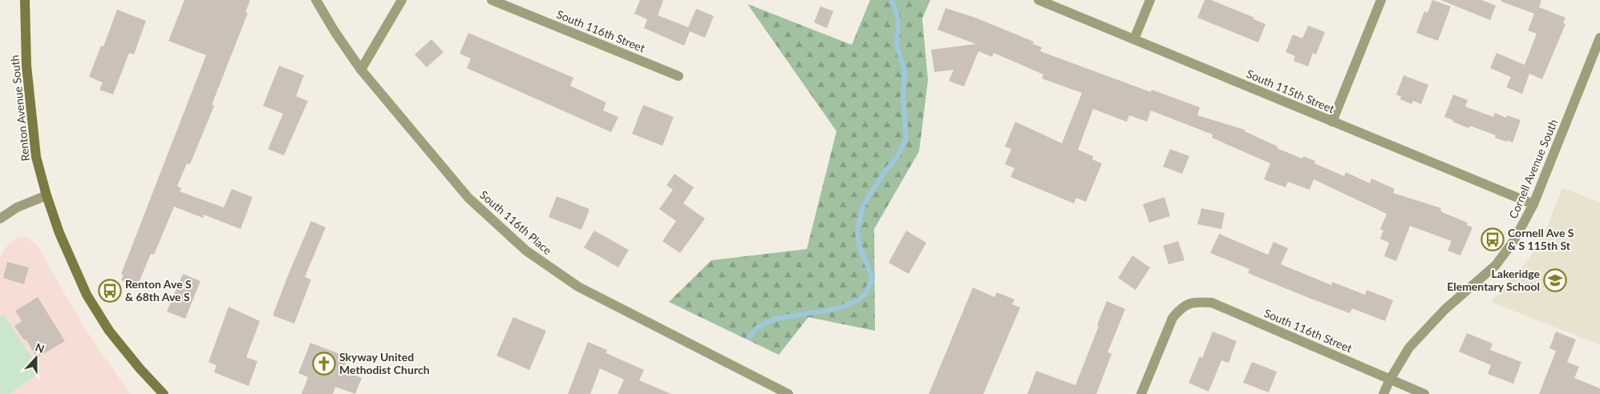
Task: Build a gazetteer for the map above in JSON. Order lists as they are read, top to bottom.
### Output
{
  "streets": {
    "main road": ["Renton Avenue South"],
    "street": [
      "South 116th Street",
      "South 115th Street",
      "Cornell Avenue South",
      "South 116th Place"
    ]
  },
  "crossings": [
    ["South 116th Street", "Cornell Avenue South"],
    ["South 115th Street", "Cornell Avenue South"]
  ],
  "places": {
    "bus stop": ["Cornell Ave S & S 115th St", "Renton Ave S & 68th Ave S"],
    "school or university": ["Lakeridge Elementary School"],
    "church": ["Skyway United Methodist Church"]
  },
  "north": "top"
}
